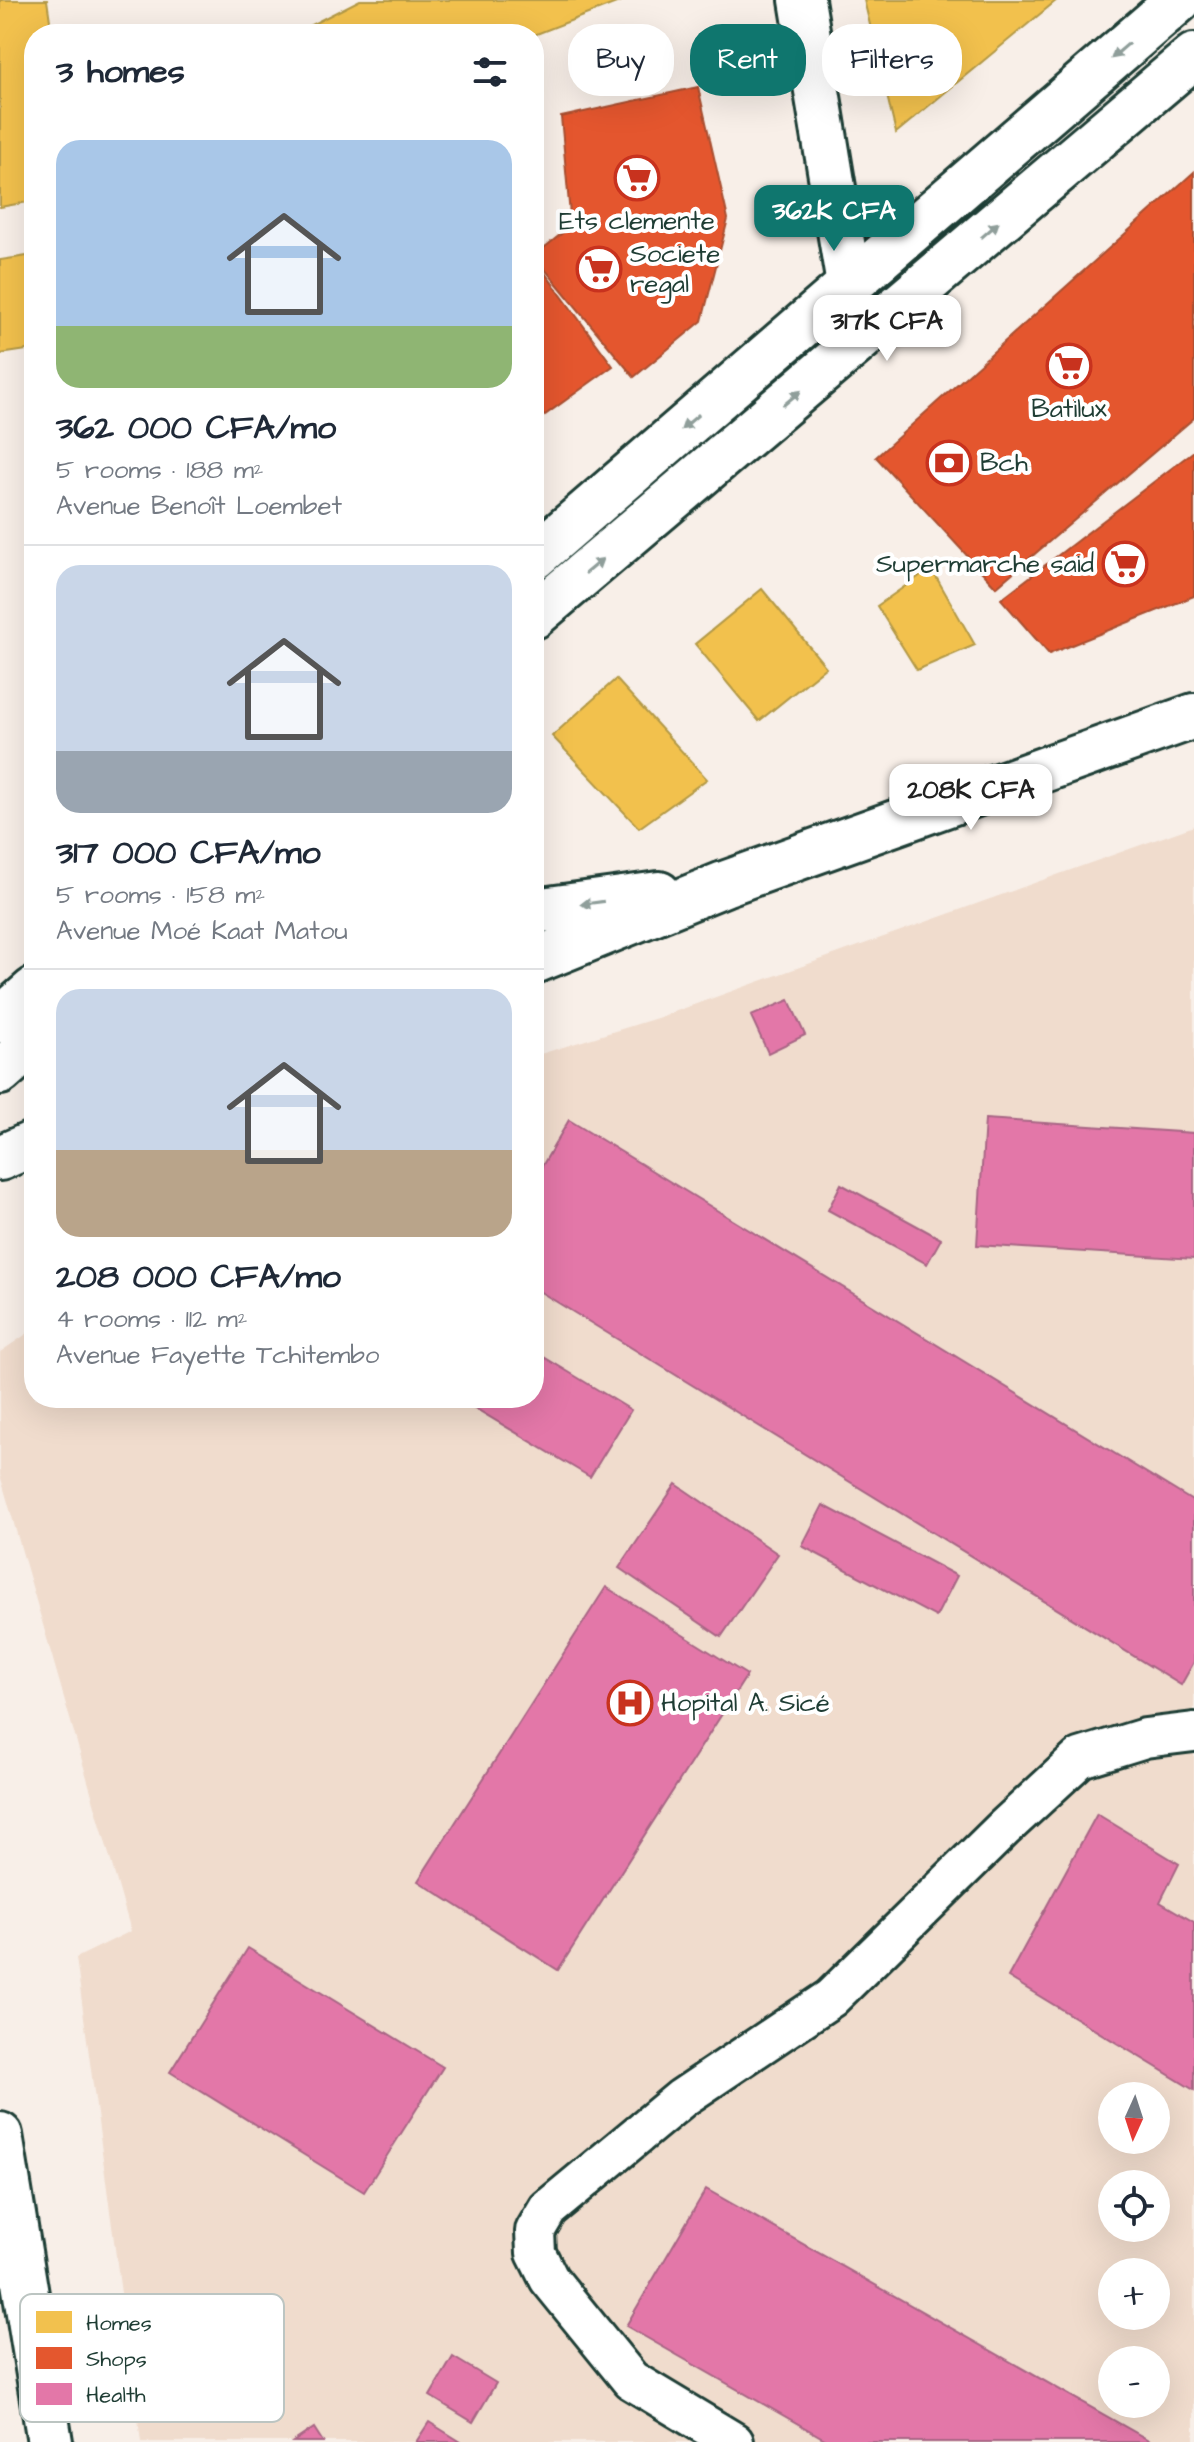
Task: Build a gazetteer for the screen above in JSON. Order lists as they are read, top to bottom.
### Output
{
  "places": {
    "supermarket": [
      "Ets clemente",
      "Societe regal",
      "Batilux",
      "Supermarche said"
    ],
    "bank": ["Bch"],
    "hospital": ["Hopital A. Sicé"]
  },
  "legend": ["Homes", "Shops", "Health"],
  "north": "bottom",
  "page": {
    "chip": ["Buy", "Rent", "Filters"],
    "heading": "3 homes",
    "list": [
      {
        "name": "362 000 CFA/mo",
        "note": "5 rooms · 188 m² · Avenue Benoît Loembet"
      },
      {
        "name": "317 000 CFA/mo",
        "note": "5 rooms · 158 m² · Avenue Moé Kaat Matou"
      },
      {
        "name": "208 000 CFA/mo",
        "note": "4 rooms · 112 m² · Avenue Fayette Tchitembo"
      }
    ],
    "price": ["362K CFA", "317K CFA", "208K CFA"],
    "map_buttons": ["+", "−"]
  }
}
